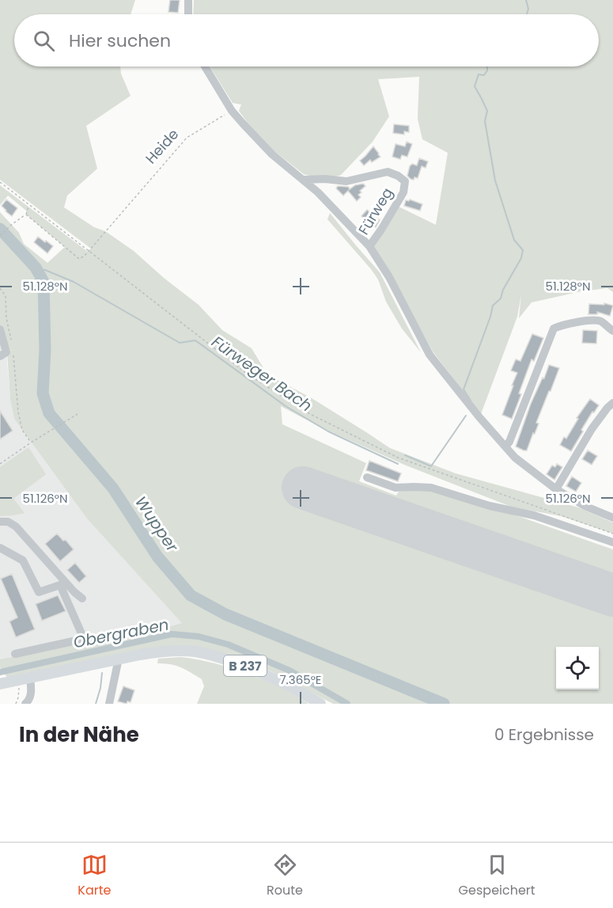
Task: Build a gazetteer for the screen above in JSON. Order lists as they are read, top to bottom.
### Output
{
  "streets": {
    "main road": ["B 237"],
    "street": ["Fürweg"],
    "path": ["Heide"]
  },
  "water": ["Fürweger Bach", "Wupper", "Obergraben"],
  "page": {
    "search": "Hier suchen",
    "heading": ["In der Nähe", "0 Ergebnisse"],
    "nav": ["Karte", "Route", "Gespeichert"]
  },
  "coordinates": ["51.128°N", "51.126°N", "7.365°E"]
}
